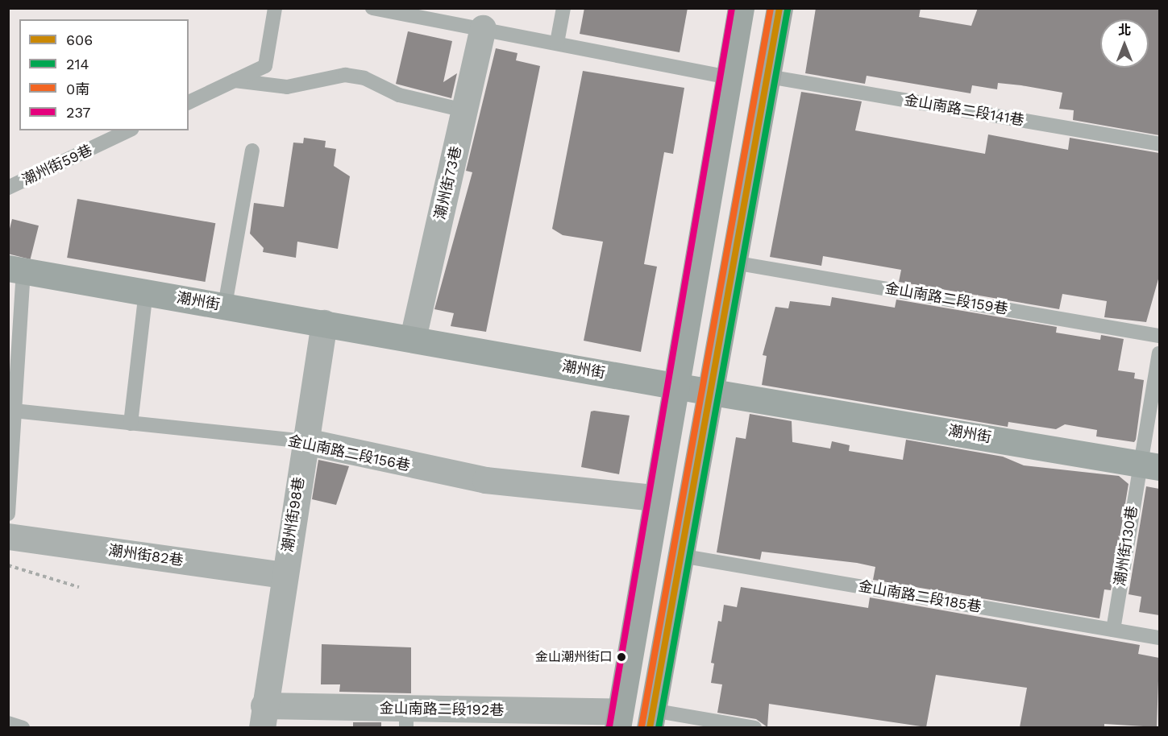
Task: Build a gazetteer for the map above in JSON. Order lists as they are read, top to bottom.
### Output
{
  "streets": {
    "main road": ["潮州街"],
    "street": [
      "潮州街73巷",
      "金山南路二段156巷",
      "潮州街98巷",
      "潮州街82巷",
      "金山南路二段192巷"
    ],
    "lane": [
      "金山南路二段141巷",
      "潮州街59巷",
      "金山南路二段159巷",
      "潮州街130巷",
      "金山南路二段185巷"
    ]
  },
  "crossings": [
    ["潮州街73巷", "潮州街"],
    ["潮州街", "潮州街98巷"],
    ["潮州街", "潮州街130巷"],
    ["金山南路二段156巷", "潮州街98巷"],
    ["潮州街98巷", "潮州街82巷"],
    ["潮州街98巷", "金山南路二段192巷"],
    ["潮州街130巷", "金山南路二段185巷"]
  ],
  "places": ["金山潮州街口"],
  "lines": [
    "transit line 606",
    "transit line 0南",
    "transit line 237",
    "transit line 214"
  ],
  "legend": [
    "606",
    "214",
    "0南",
    "237"
  ],
  "north": "top"
}
